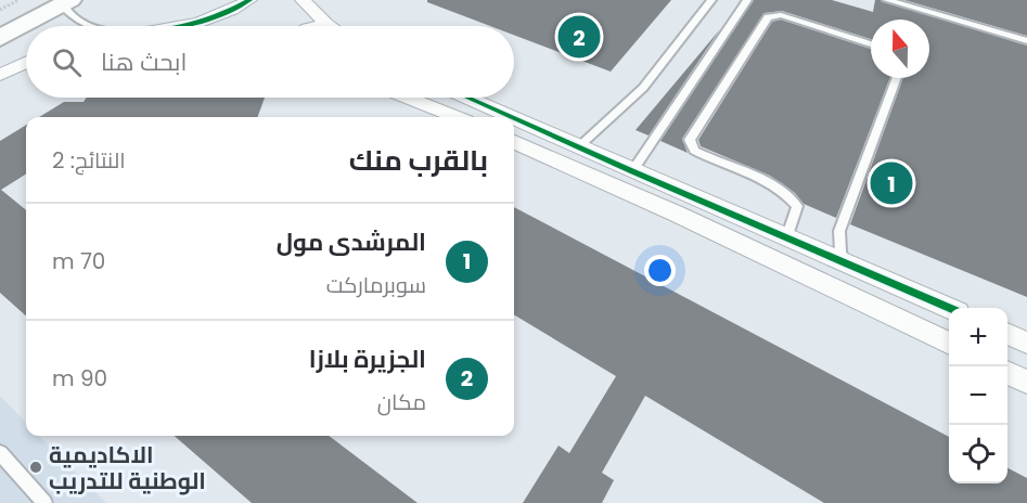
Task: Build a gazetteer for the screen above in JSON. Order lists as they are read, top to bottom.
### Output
{
  "places": ["الاكاديمية الوطنية للتدريب"],
  "north": "top",
  "page": {
    "pins": ["2", "1"],
    "search": "ابحث هنا",
    "heading": ["بالقرب منك", "النتائج: 2"],
    "list": [
      {
        "mark": "1",
        "name": "المرشدى مول",
        "note": "سوبرماركت",
        "value": "70 m"
      },
      {
        "mark": "2",
        "name": "الجزيرة بلازا",
        "note": "مكان",
        "value": "90 m"
      }
    ],
    "map_buttons": ["+", "−"]
  }
}
